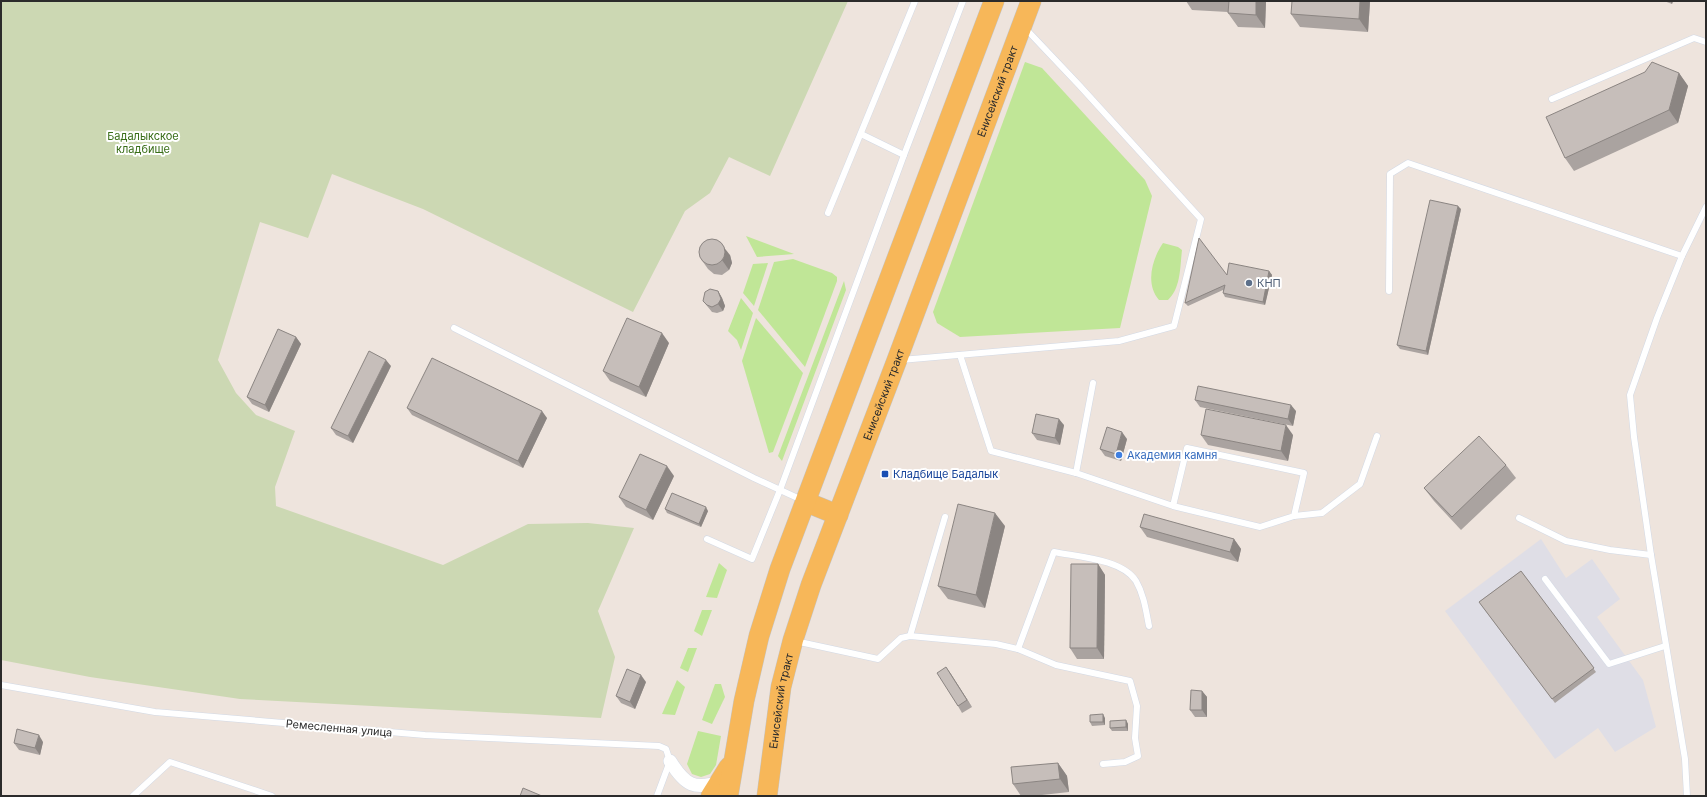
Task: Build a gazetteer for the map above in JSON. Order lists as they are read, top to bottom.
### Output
{
  "streets": {
    "main road": ["Енисейский тракт"],
    "lane": ["Ремесленная улица"]
  },
  "parks": ["Бадалыкское кладбище"],
  "places": {
    "other": ["КНП", "Академия камня"],
    "transit": ["Кладбище Бадалык"]
  }
}
